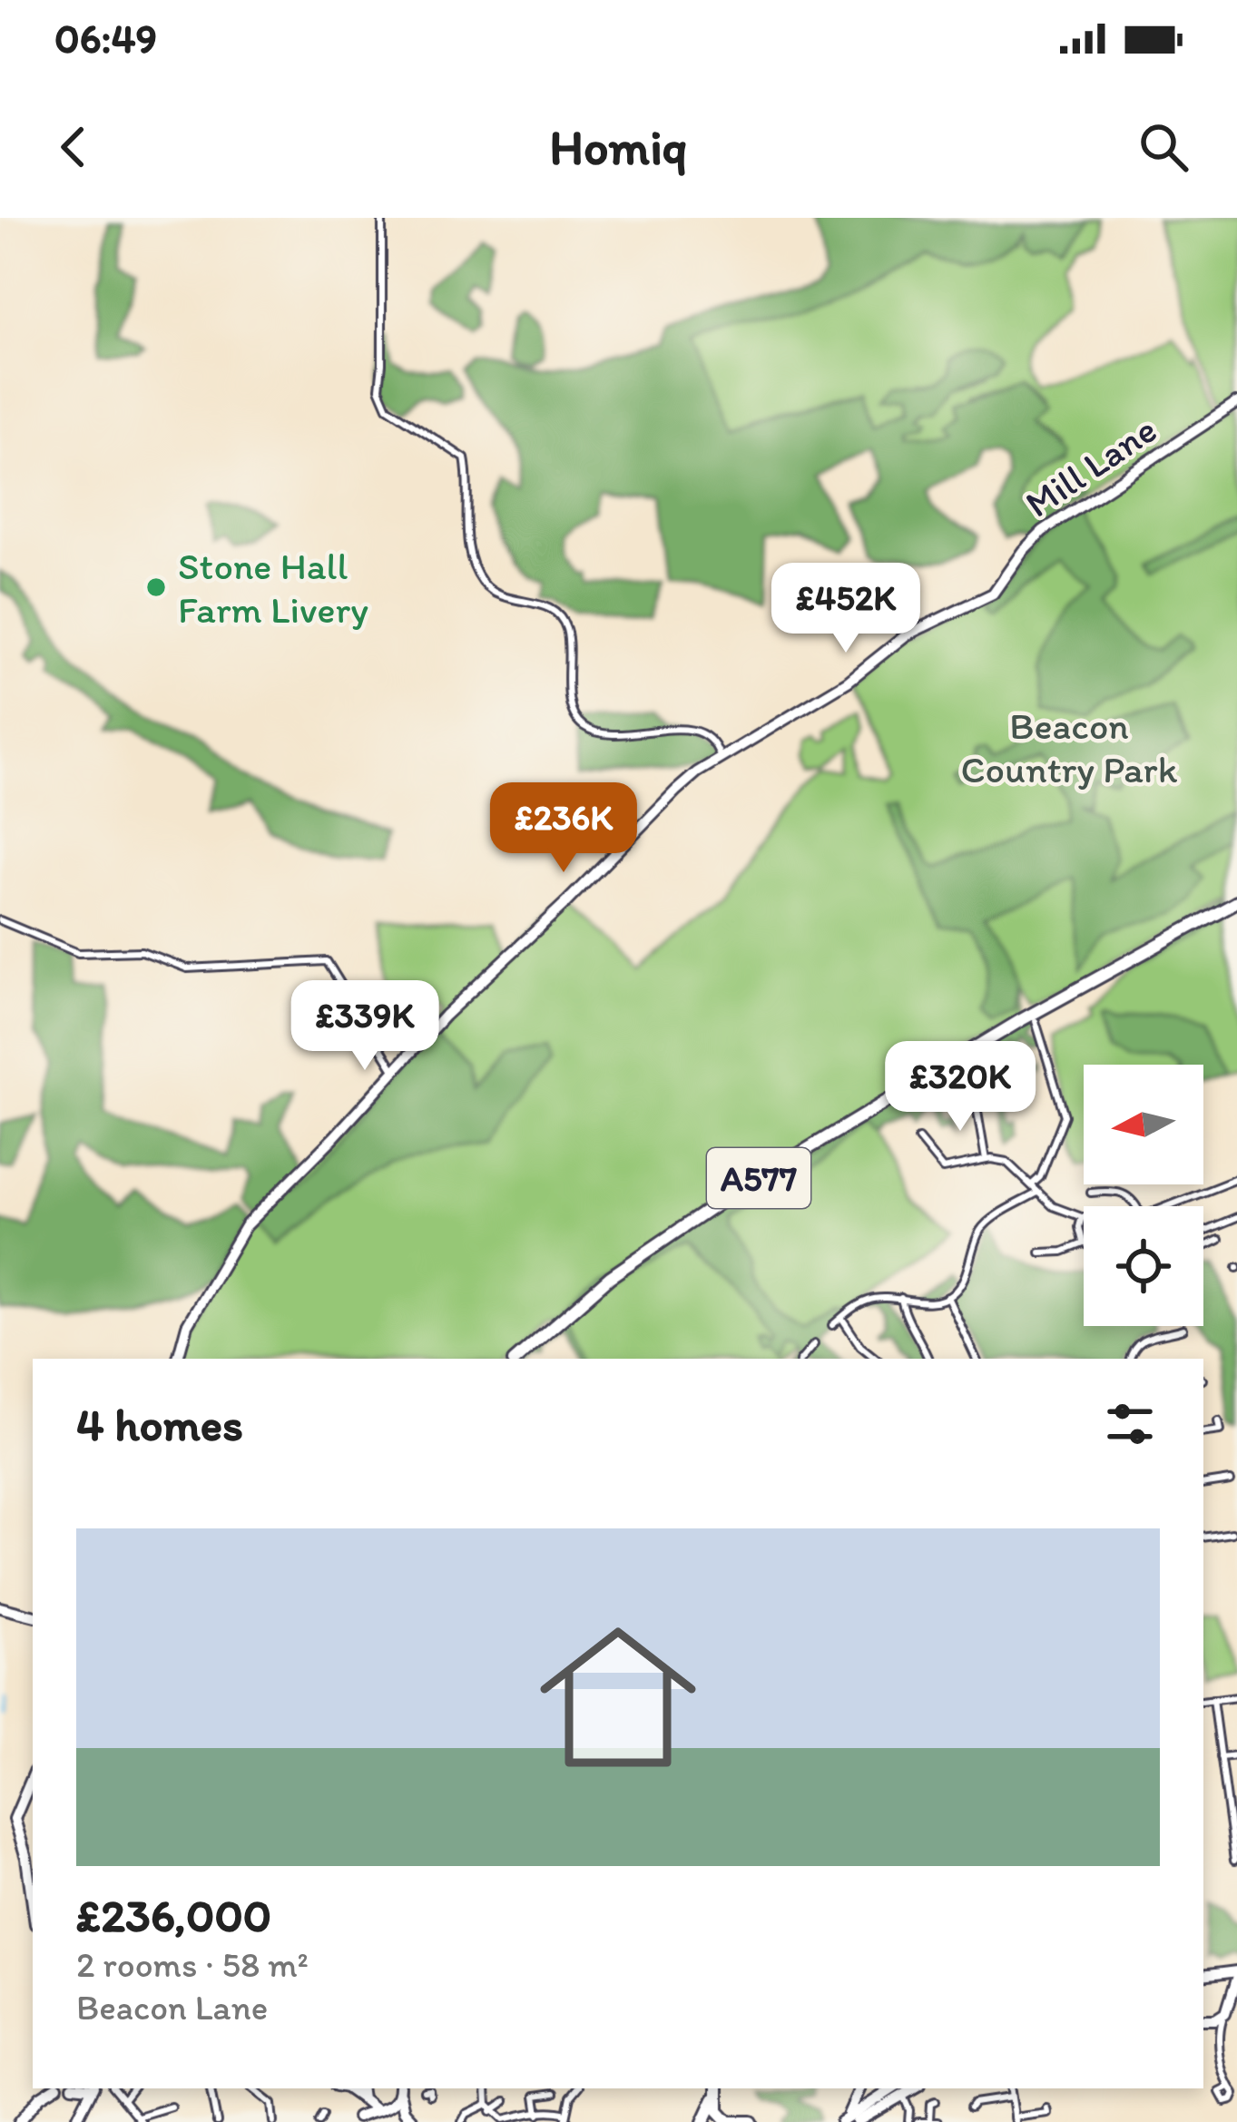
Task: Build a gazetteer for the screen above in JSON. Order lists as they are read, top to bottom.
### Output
{
  "streets": {
    "main road": ["A577"],
    "street": ["Mill Lane"]
  },
  "parks": ["Beacon Country Park"],
  "places": ["Stone Hall Farm Livery"],
  "north": "left",
  "page": {
    "status": "06:49",
    "header": "Homiq",
    "price": [
      "£452K",
      "£236K",
      "£339K",
      "£320K"
    ],
    "heading": "4 homes",
    "list": [
      {
        "name": "£236,000",
        "note": "2 rooms · 58 m² · Beacon Lane"
      }
    ]
  }
}
